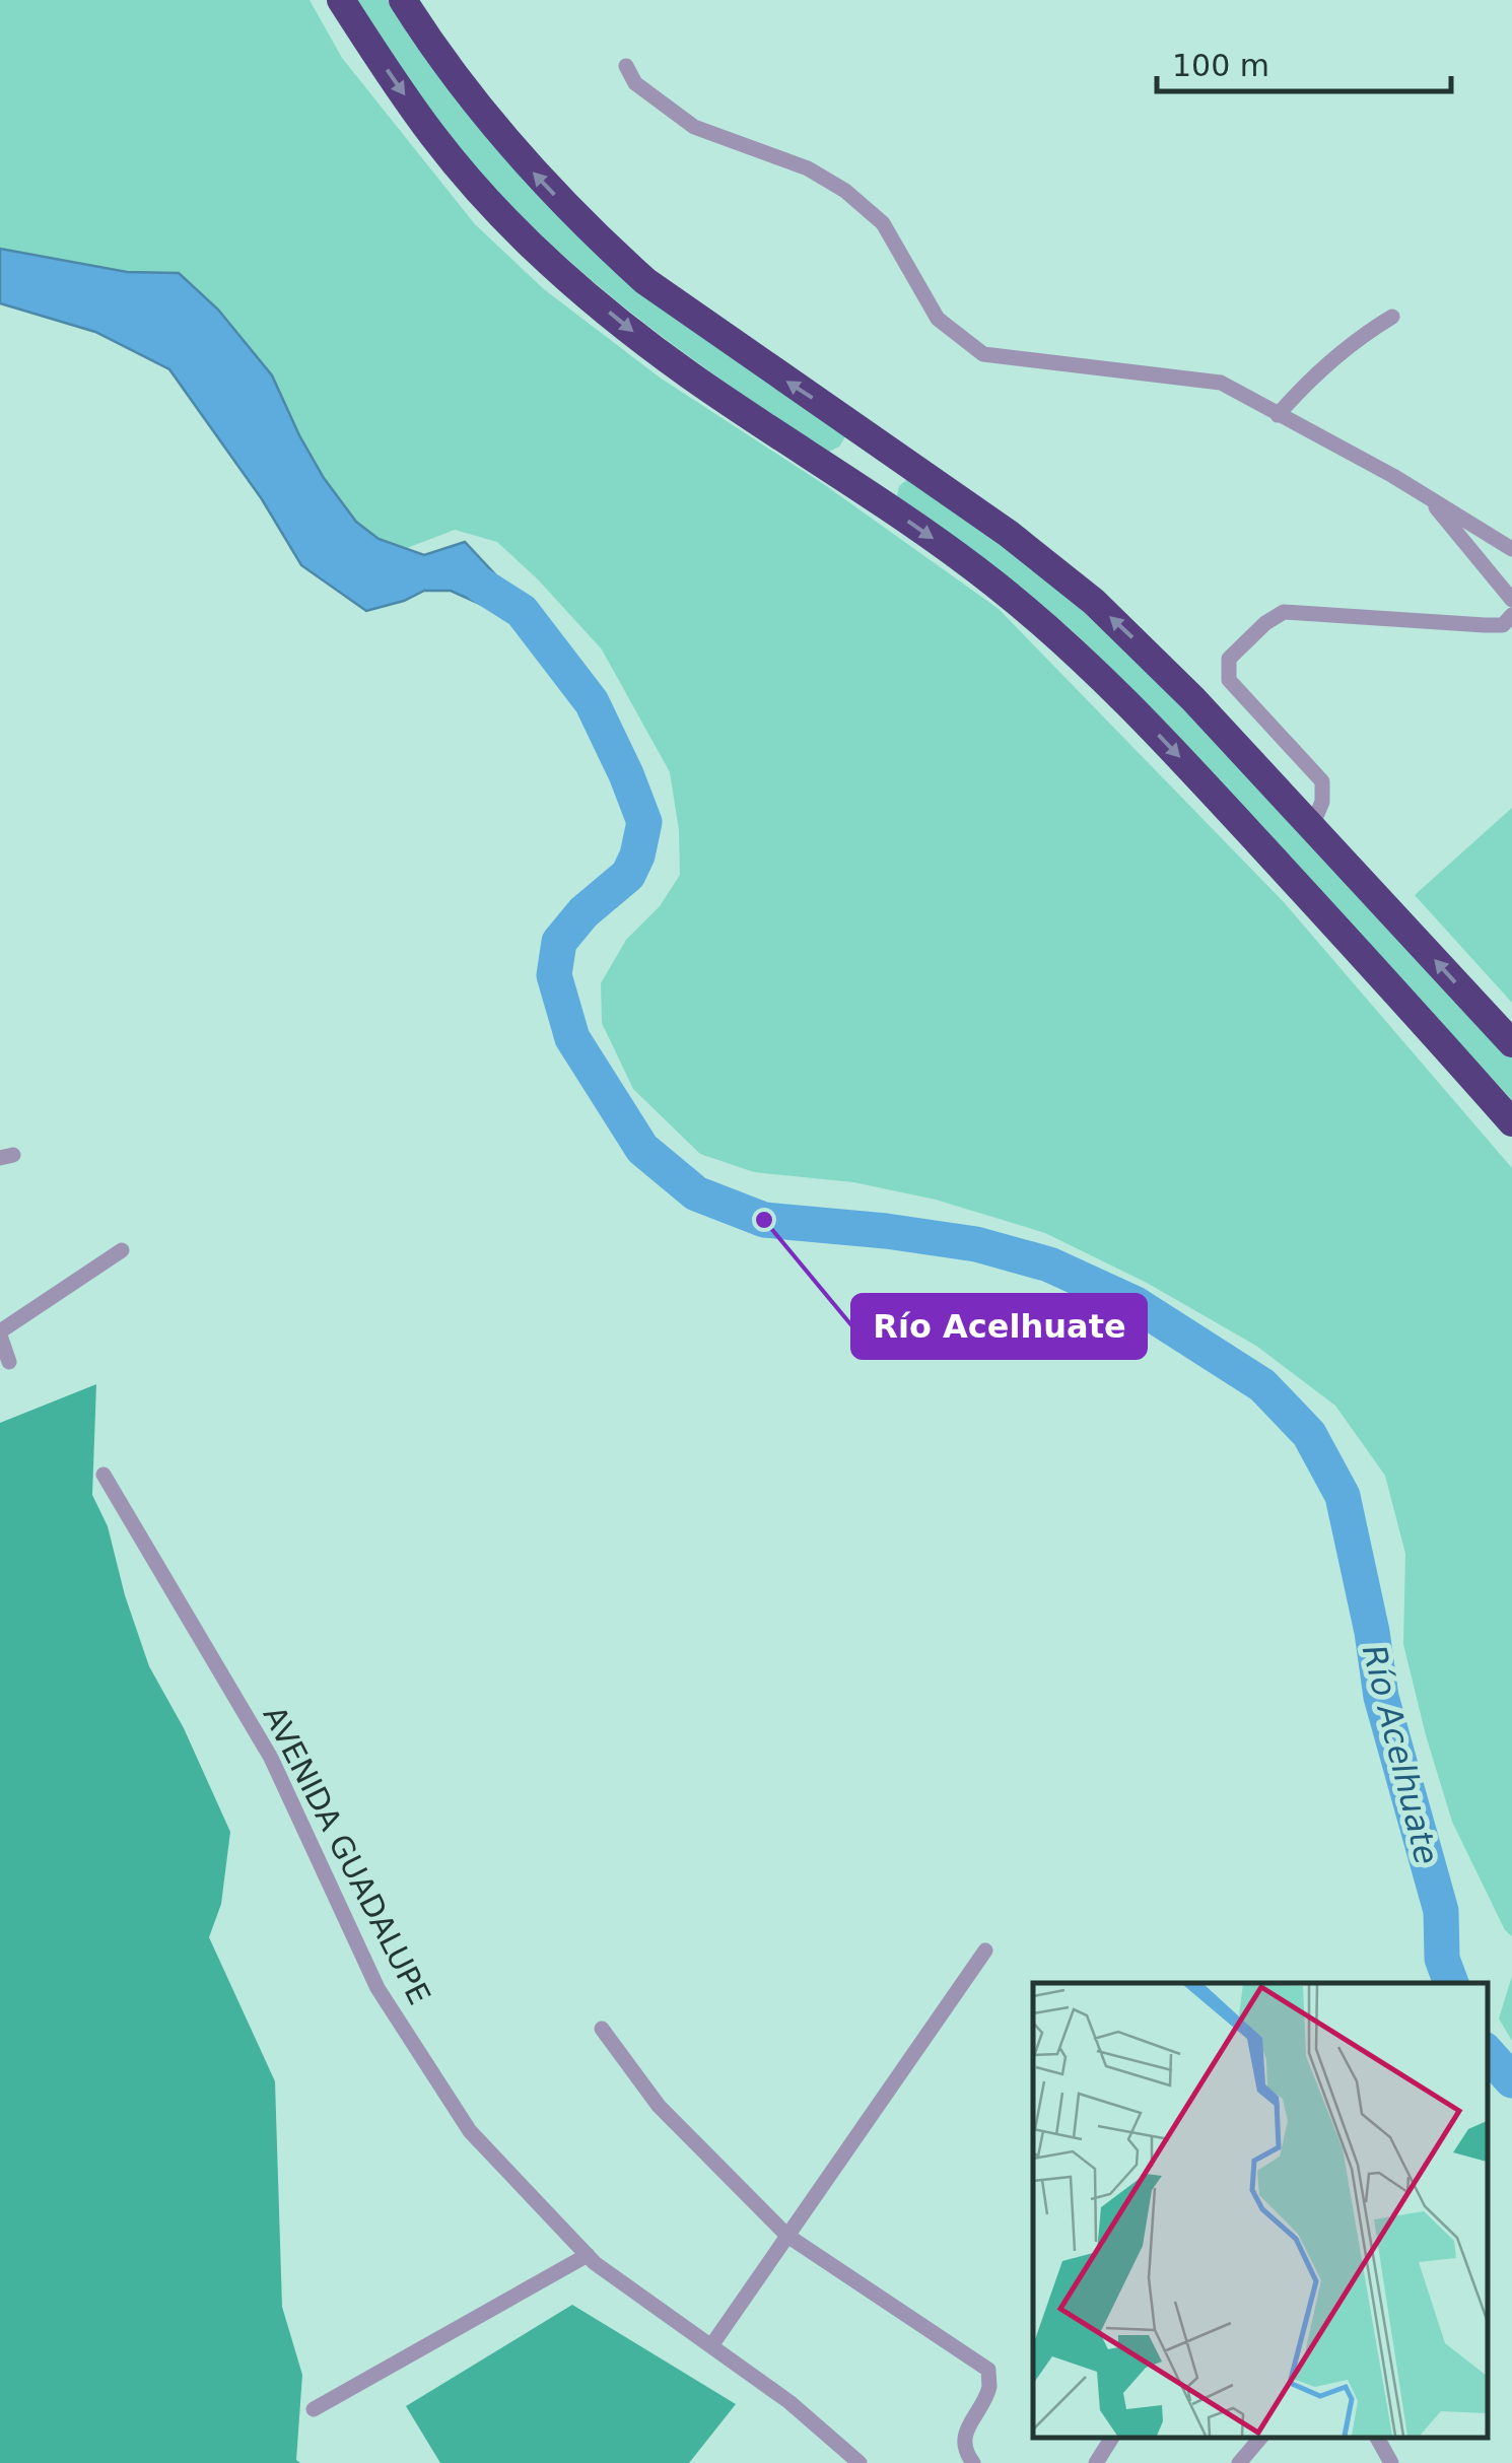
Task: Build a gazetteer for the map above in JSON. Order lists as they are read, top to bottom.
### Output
{
  "streets": {
    "street": ["AVENIDA GUADALUPE"]
  },
  "water": ["Río Acelhuate"],
  "places": ["Río Acelhuate"],
  "scale_bar": "100 m"
}
